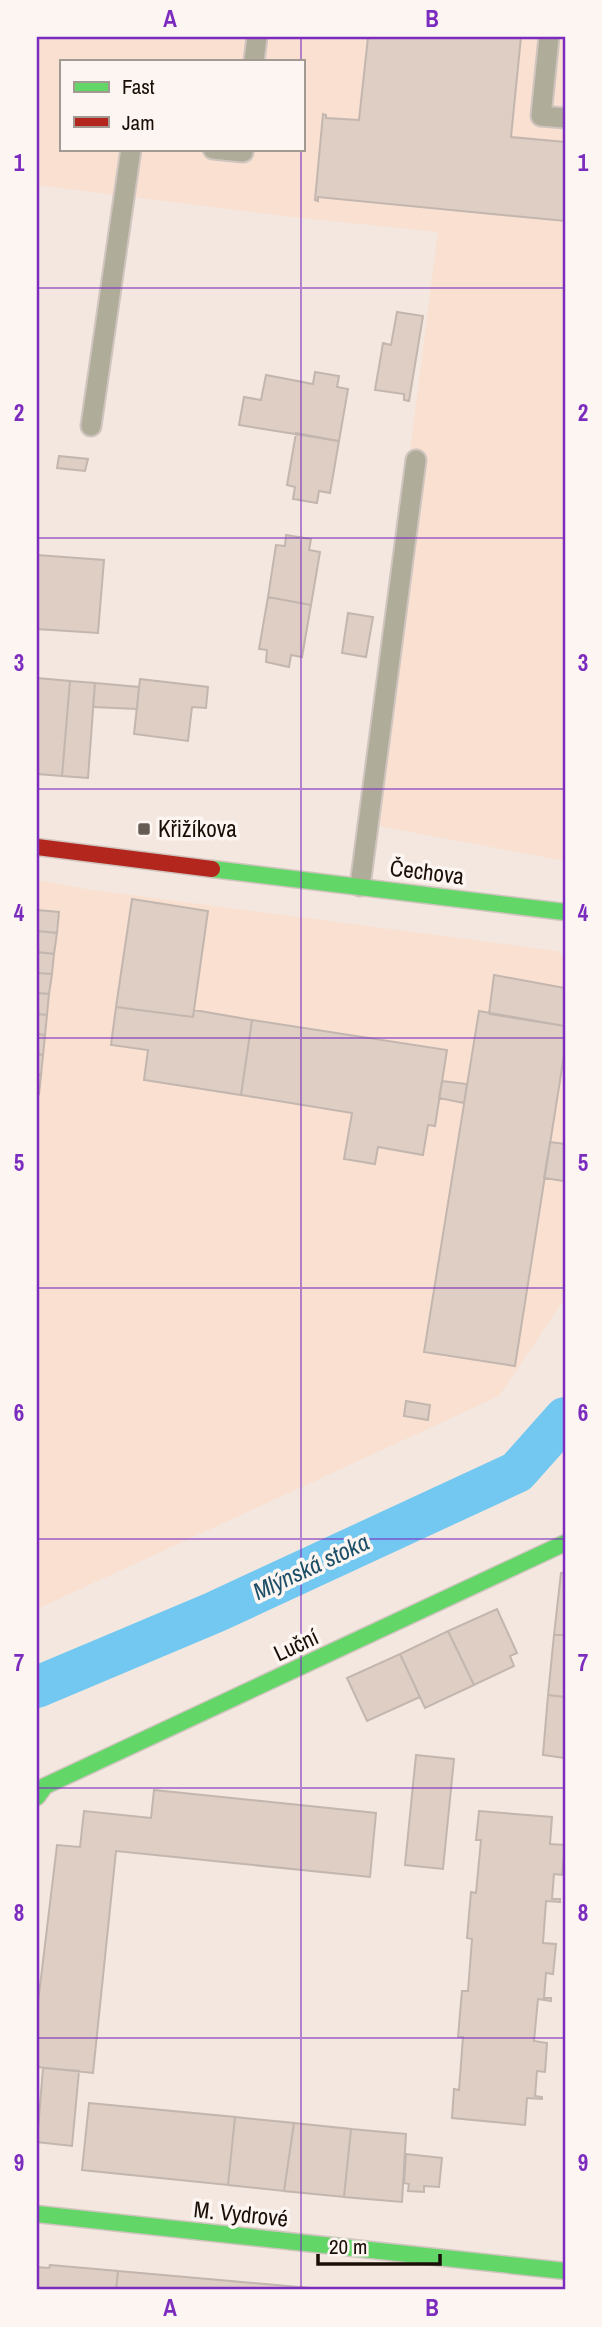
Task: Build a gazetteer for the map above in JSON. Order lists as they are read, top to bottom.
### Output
{
  "streets": {
    "street": ["Čechova", "Luční", "M. Vydrové"]
  },
  "water": ["Mlýnská stoka"],
  "places": {
    "transit": ["Křižíkova"]
  },
  "legend": ["Fast", "Jam"],
  "scale_bar": "20 m",
  "grid": {
    "columns": ["A", "B"],
    "rows": [
      "1",
      "2",
      "3",
      "4",
      "5",
      "6",
      "7",
      "8",
      "9"
    ]
  }
}
